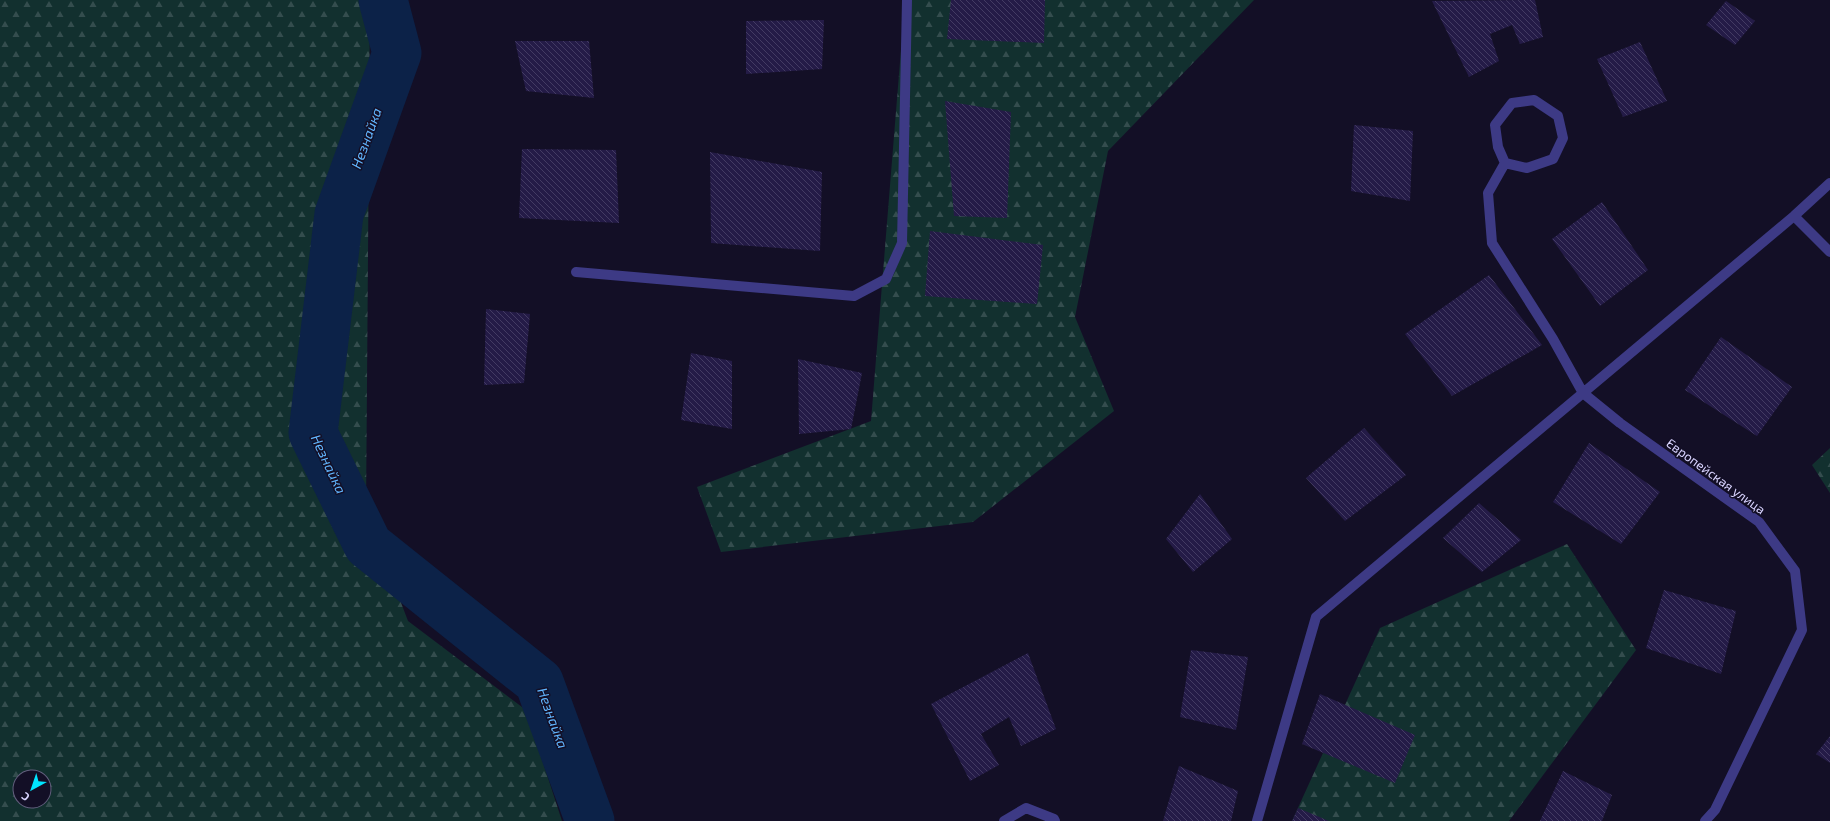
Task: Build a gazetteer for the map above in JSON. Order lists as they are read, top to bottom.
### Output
{
  "streets": {
    "street": ["Европейская улица"]
  },
  "water": ["Незнайка"],
  "north": "bottom left"
}
